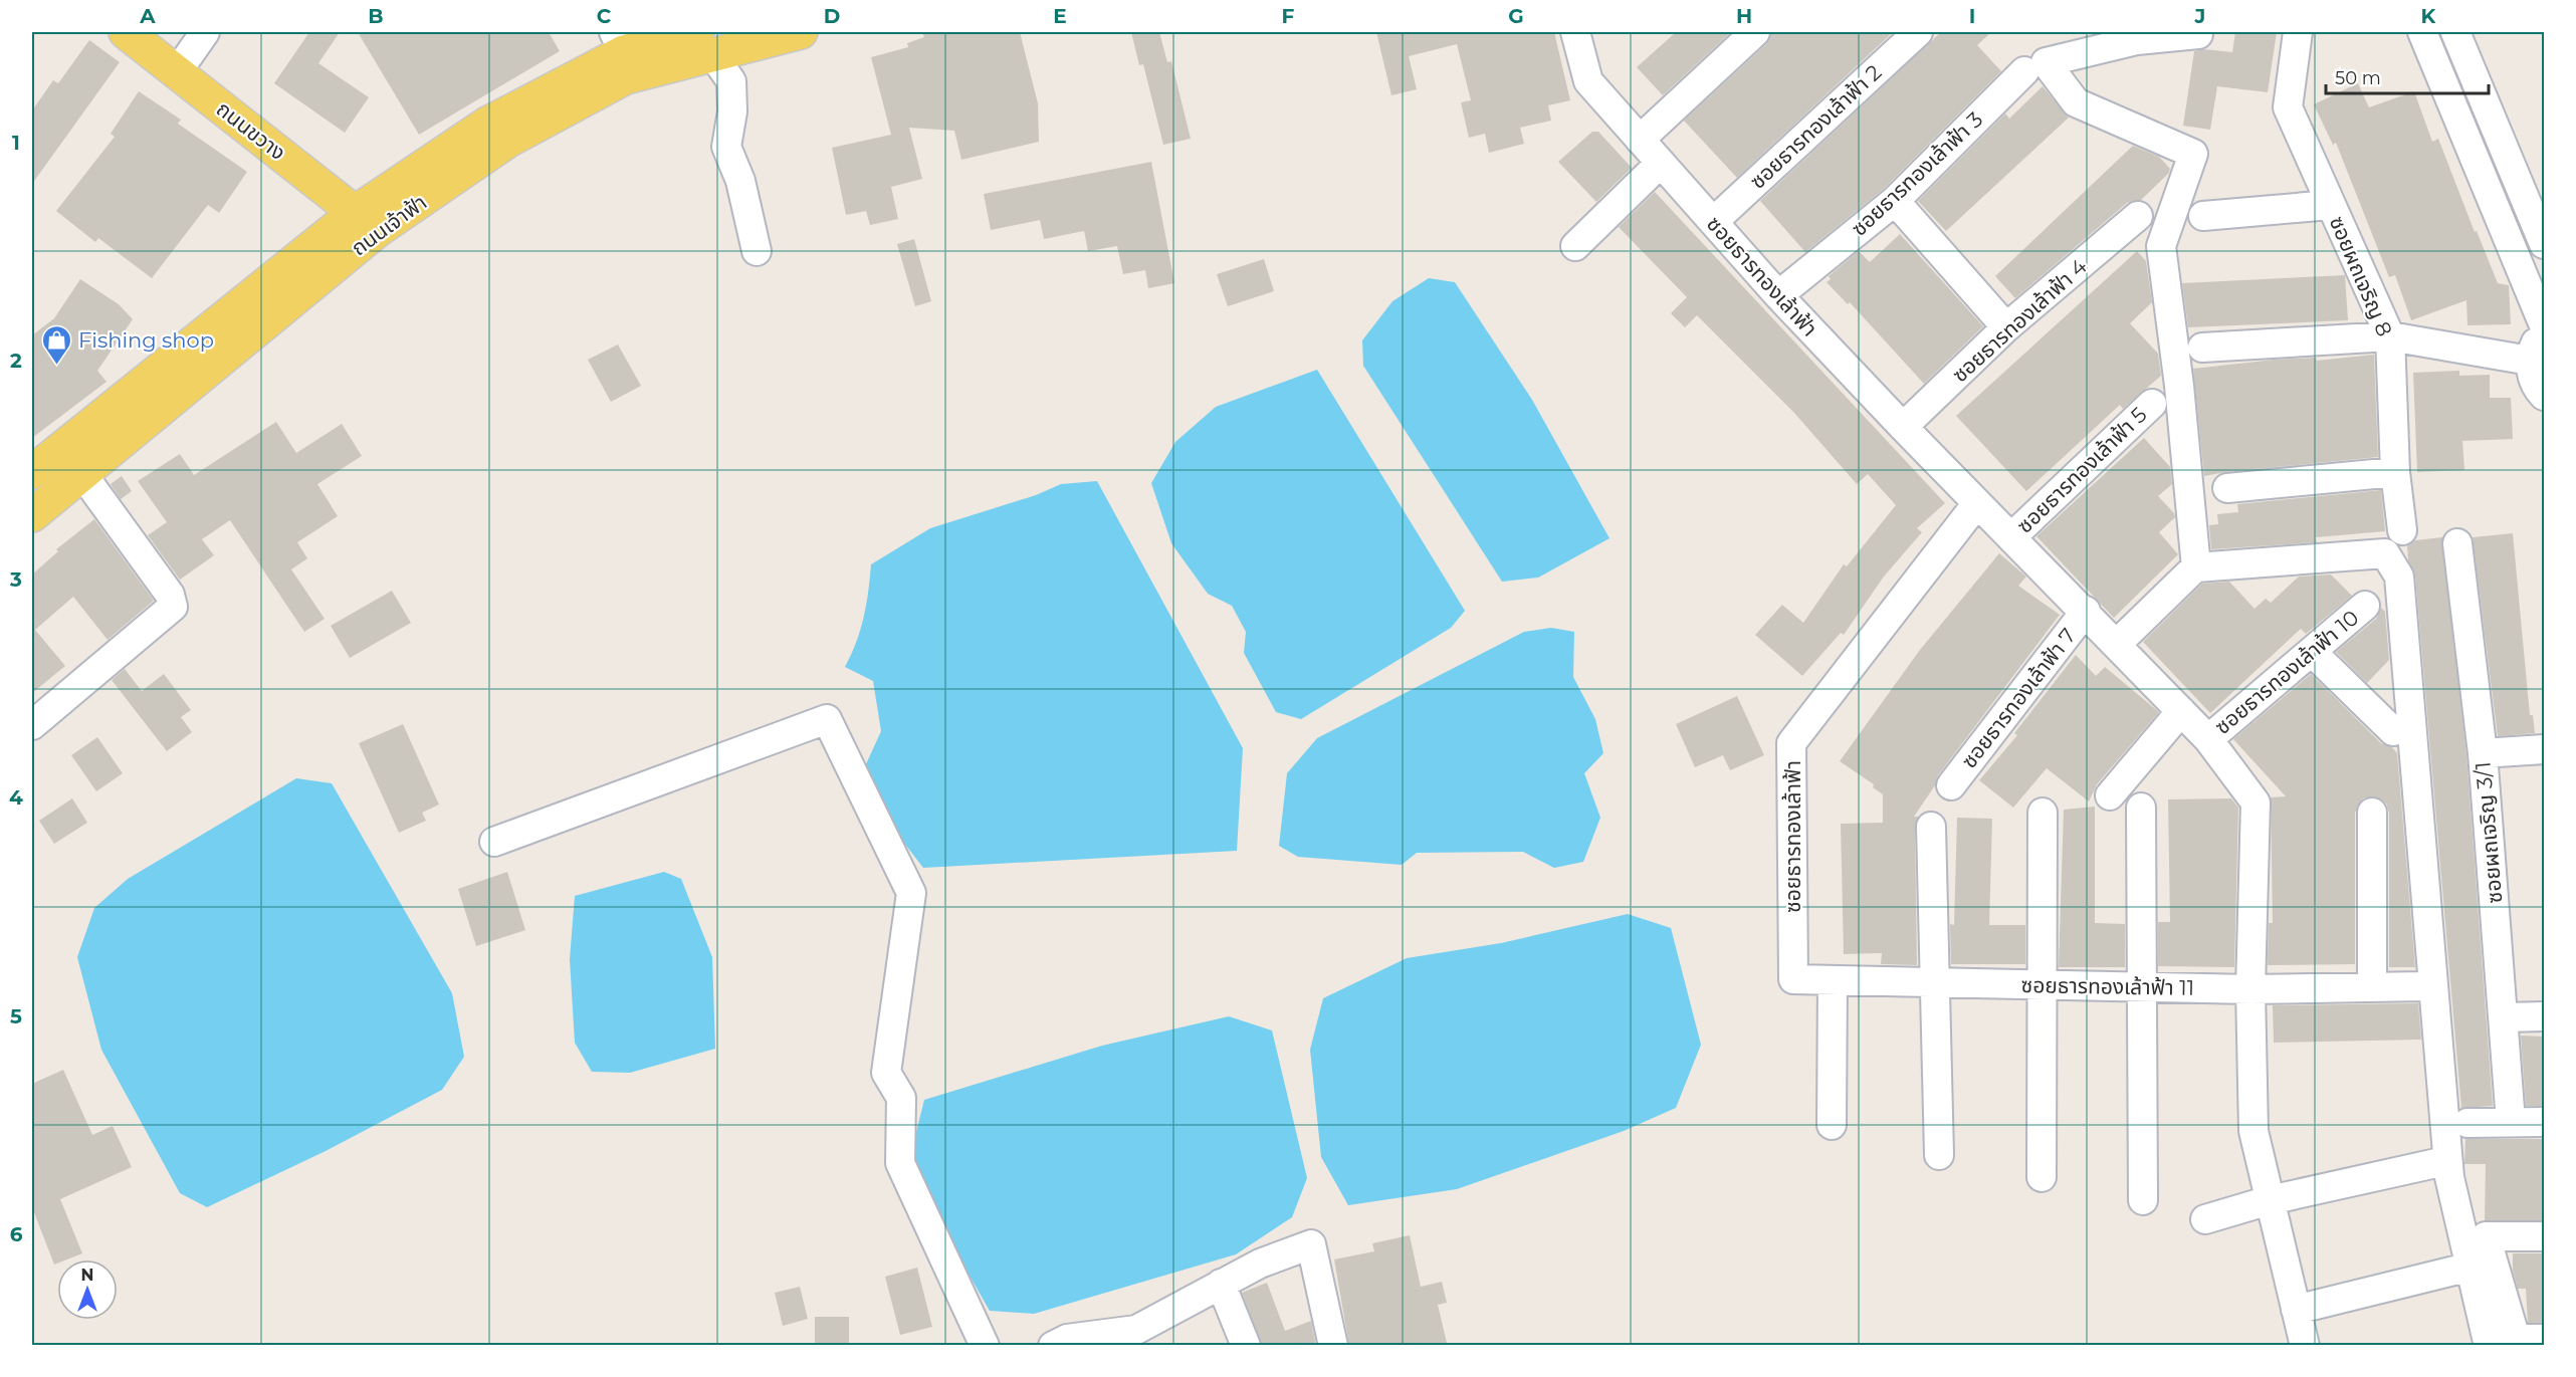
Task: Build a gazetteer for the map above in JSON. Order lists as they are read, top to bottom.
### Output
{
  "streets": {
    "main road": ["ถนนขวาง", "ถนนเจ้าฟ้า"],
    "street": [
      "ซอยธารทองเล้าฟ้า 2",
      "ซอยธารทองเล้าฟ้า 3",
      "ซอยธารทองเล้าฟ้า",
      "ซอยผถเจริญ 8",
      "ซอยธารทองเล้าฟ้า 4",
      "ซอยธารทองเล้าฟ้า 5",
      "ซอยธารทองเล้าฟ้า 10",
      "ซอยธารทองเล้าฟ้า 7",
      "ซอยผถเจริญ 3/1",
      "ซอยธารทองเล้าฟ้า 11"
    ]
  },
  "crossings": [
    ["ซอยธารทองเล้าฟ้า 2", "ซอยธารทองเล้าฟ้า"],
    ["ถนนขวาง", "ถนนเจ้าฟ้า"],
    ["ซอยธารทองเล้าฟ้า 3", "ซอยธารทองเล้าฟ้า"],
    ["ซอยธารทองเล้าฟ้า", "ซอยธารทองเล้าฟ้า 4"],
    ["ซอยธารทองเล้าฟ้า", "ซอยธารทองเล้าฟ้า 5"],
    ["ซอยธารทองเล้าฟ้า", "ซอยธารทองเล้าฟ้า 10"],
    ["ซอยธารทองเล้าฟ้า", "ซอยธารทองเล้าฟ้า 7"],
    ["ซอยธารทองเล้าฟ้า", "ซอยธารทองเล้าฟ้า 11"]
  ],
  "places": {
    "shop": ["Fishing shop"]
  },
  "scale_bar": "50 m",
  "north": "top",
  "grid": {
    "columns": [
      "A",
      "B",
      "C",
      "D",
      "E",
      "F",
      "G",
      "H",
      "I",
      "J",
      "K"
    ],
    "rows": [
      "1",
      "2",
      "3",
      "4",
      "5",
      "6"
    ]
  }
}
